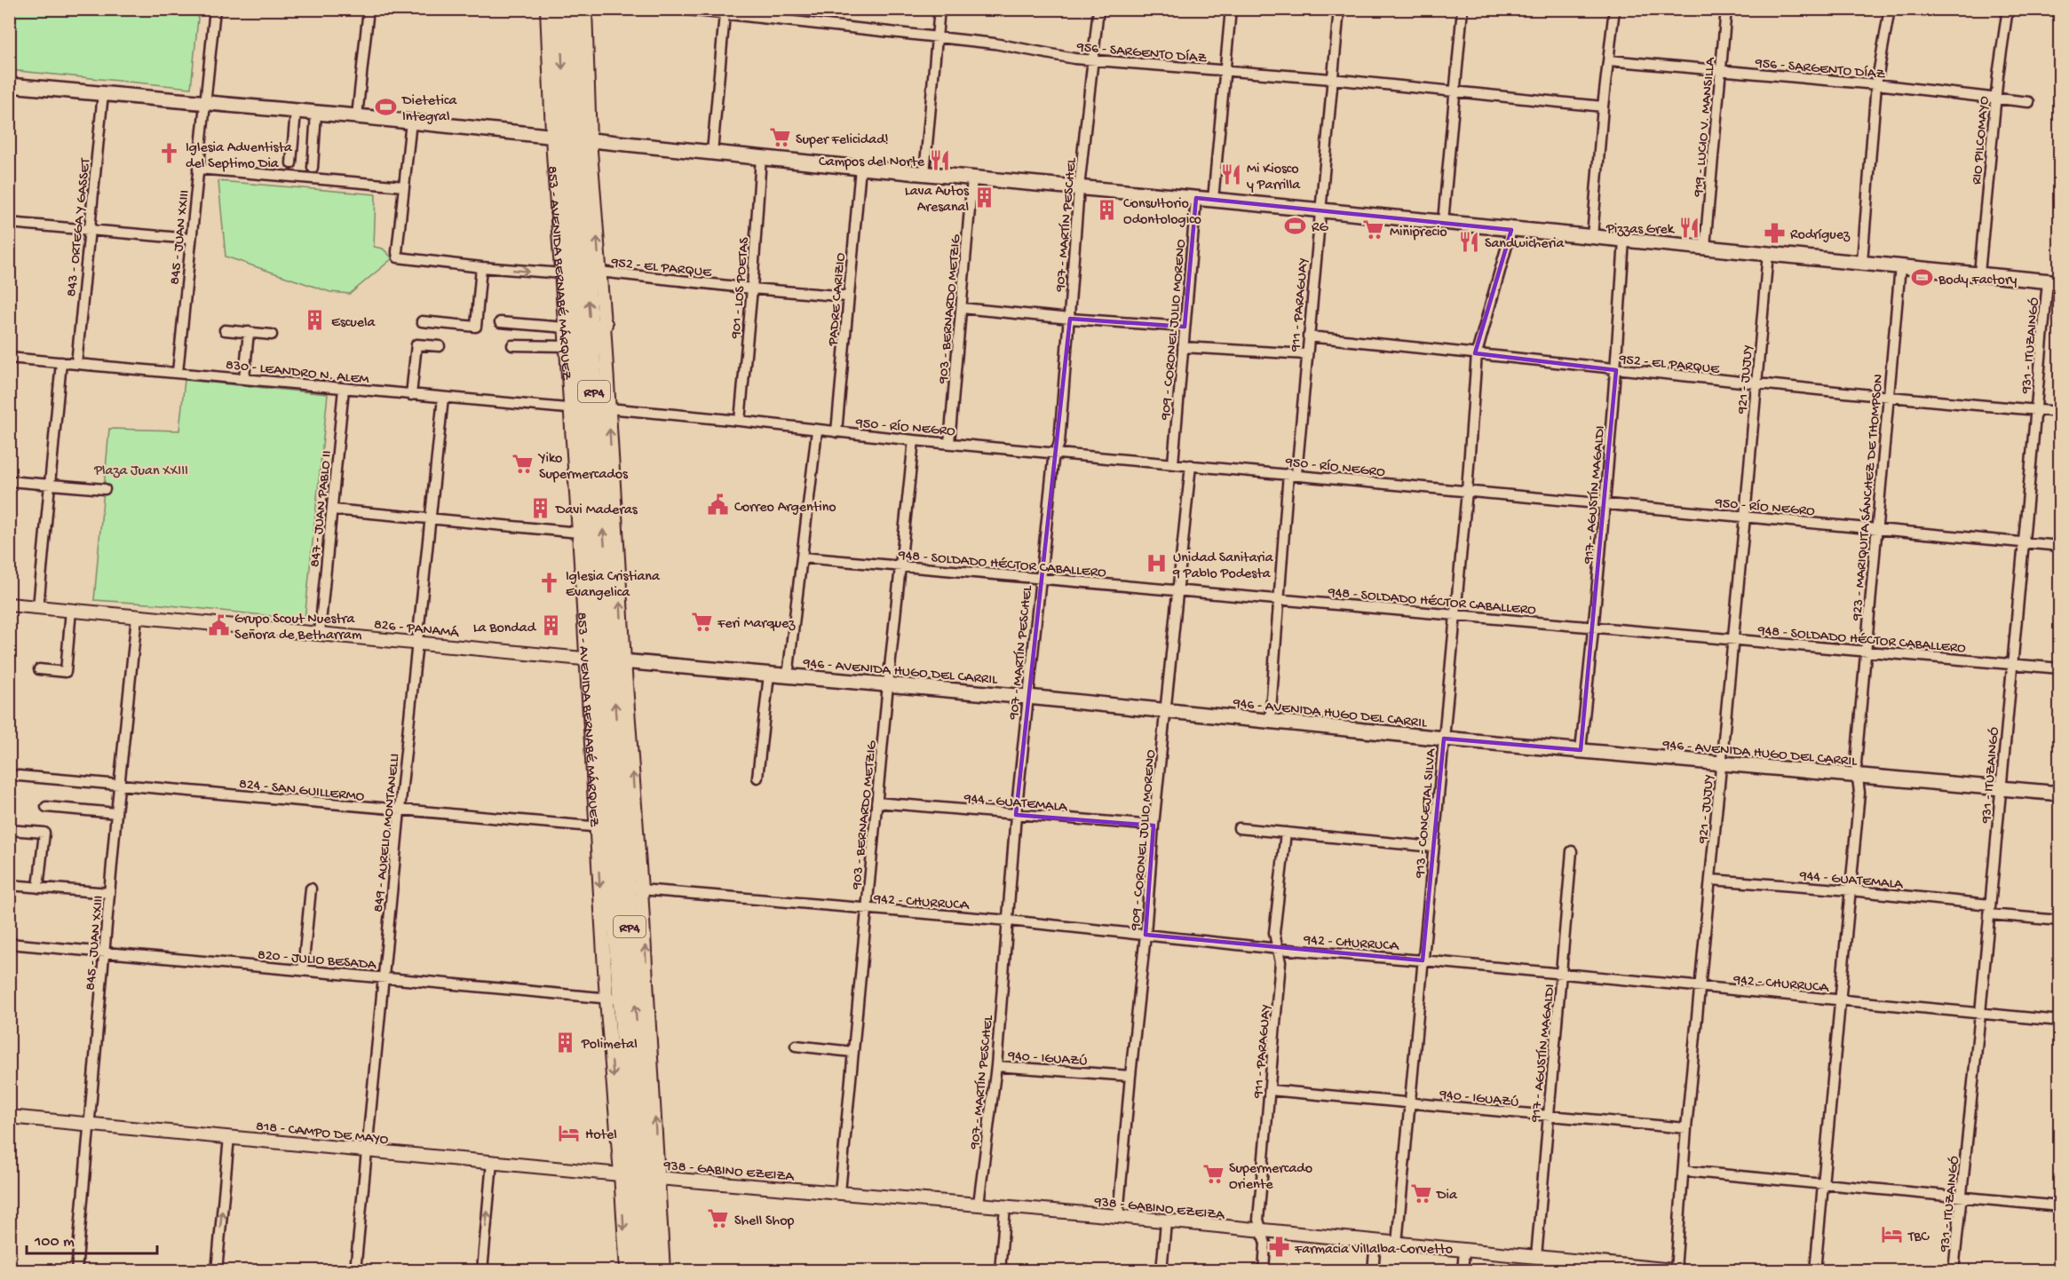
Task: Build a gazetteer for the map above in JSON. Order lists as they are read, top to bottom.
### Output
{
  "streets": {
    "main road": ["853 - AVENIDA BERNABÉ MÁRQUEZ", "RP4", "946 - AVENIDA HUGO DEL CARRIL"],
    "street": [
      "956 - SARGENTO DÍAZ",
      "919 - LUCIO V. MANSILLA",
      "RIO PILCOMAYO",
      "907 - MARTÍN PESCHEL",
      "843 - ORTEGA Y GASSET",
      "845 - JUAN XXIII",
      "952 - EL PARQUE",
      "901 - LOS POETAS",
      "PADRE CARIZIO",
      "911 - PARAGUAY",
      "903 - BERNARDO METZIG",
      "909 - CORONEL JULIO MORENO",
      "931 - ITUZAINGÓ",
      "830 - LEANDRO N. ALEM",
      "921 - JUJUY",
      "950 - RÍO NEGRO",
      "917 - AGUSTÍN MAGALDI",
      "923 - MARIQUITA SÁNCHEZ DE THOMPSON",
      "847 - JUAN PABLO II",
      "948 - SOLDADO HÉCTOR CABALLERO",
      "826 - PANAMÁ",
      "824 - SAN GUILLERMO",
      "944 - GUATEMALA",
      "913 - CONCEJAL SILVA",
      "849 - AURELIO MONTANELLI",
      "942 - CHURRUCA",
      "820 - JULIO BESADA",
      "940 - IGUAZÚ",
      "818 - CAMPO DE MAYO",
      "938 - GABINO EZEIZA"
    ]
  },
  "crossings": [
    ["956 - SARGENTO DÍAZ", "919 - LUCIO V. MANSILLA"],
    ["956 - SARGENTO DÍAZ", "RIO PILCOMAYO"],
    ["956 - SARGENTO DÍAZ", "907 - MARTÍN PESCHEL"],
    ["956 - SARGENTO DÍAZ", "911 - PARAGUAY"],
    ["907 - MARTÍN PESCHEL", "950 - RÍO NEGRO"],
    ["907 - MARTÍN PESCHEL", "948 - SOLDADO HÉCTOR CABALLERO"],
    ["907 - MARTÍN PESCHEL", "946 - AVENIDA HUGO DEL CARRIL"],
    ["907 - MARTÍN PESCHEL", "944 - GUATEMALA"],
    ["907 - MARTÍN PESCHEL", "942 - CHURRUCA"],
    ["907 - MARTÍN PESCHEL", "940 - IGUAZÚ"],
    ["907 - MARTÍN PESCHEL", "938 - GABINO EZEIZA"],
    ["843 - ORTEGA Y GASSET", "830 - LEANDRO N. ALEM"],
    ["845 - JUAN XXIII", "830 - LEANDRO N. ALEM"],
    ["845 - JUAN XXIII", "826 - PANAMÁ"],
    ["845 - JUAN XXIII", "824 - SAN GUILLERMO"],
    ["845 - JUAN XXIII", "820 - JULIO BESADA"],
    ["845 - JUAN XXIII", "818 - CAMPO DE MAYO"],
    ["952 - EL PARQUE", "853 - AVENIDA BERNABÉ MÁRQUEZ"],
    ["952 - EL PARQUE", "901 - LOS POETAS"],
    ["952 - EL PARQUE", "PADRE CARIZIO"],
    ["952 - EL PARQUE", "911 - PARAGUAY"],
    ["952 - EL PARQUE", "931 - ITUZAINGÓ"],
    ["952 - EL PARQUE", "921 - JUJUY"],
    ["952 - EL PARQUE", "917 - AGUSTÍN MAGALDI"],
    ["952 - EL PARQUE", "923 - MARIQUITA SÁNCHEZ DE THOMPSON"],
    ["952 - EL PARQUE", "913 - CONCEJAL SILVA"],
    ["853 - AVENIDA BERNABÉ MÁRQUEZ", "830 - LEANDRO N. ALEM"],
    ["853 - AVENIDA BERNABÉ MÁRQUEZ", "950 - RÍO NEGRO"],
    ["853 - AVENIDA BERNABÉ MÁRQUEZ", "826 - PANAMÁ"],
    ["853 - AVENIDA BERNABÉ MÁRQUEZ", "946 - AVENIDA HUGO DEL CARRIL"],
    ["853 - AVENIDA BERNABÉ MÁRQUEZ", "824 - SAN GUILLERMO"],
    ["853 - AVENIDA BERNABÉ MÁRQUEZ", "942 - CHURRUCA"],
    ["853 - AVENIDA BERNABÉ MÁRQUEZ", "820 - JULIO BESADA"],
    ["853 - AVENIDA BERNABÉ MÁRQUEZ", "818 - CAMPO DE MAYO"],
    ["853 - AVENIDA BERNABÉ MÁRQUEZ", "938 - GABINO EZEIZA"],
    ["901 - LOS POETAS", "950 - RÍO NEGRO"],
    ["PADRE CARIZIO", "950 - RÍO NEGRO"],
    ["911 - PARAGUAY", "950 - RÍO NEGRO"],
    ["911 - PARAGUAY", "948 - SOLDADO HÉCTOR CABALLERO"],
    ["911 - PARAGUAY", "946 - AVENIDA HUGO DEL CARRIL"],
    ["911 - PARAGUAY", "942 - CHURRUCA"],
    ["911 - PARAGUAY", "940 - IGUAZÚ"],
    ["911 - PARAGUAY", "938 - GABINO EZEIZA"],
    ["903 - BERNARDO METZIG", "950 - RÍO NEGRO"],
    ["903 - BERNARDO METZIG", "948 - SOLDADO HÉCTOR CABALLERO"],
    ["903 - BERNARDO METZIG", "946 - AVENIDA HUGO DEL CARRIL"],
    ["903 - BERNARDO METZIG", "944 - GUATEMALA"],
    ["903 - BERNARDO METZIG", "942 - CHURRUCA"],
    ["903 - BERNARDO METZIG", "938 - GABINO EZEIZA"],
    ["909 - CORONEL JULIO MORENO", "950 - RÍO NEGRO"],
    ["909 - CORONEL JULIO MORENO", "948 - SOLDADO HÉCTOR CABALLERO"],
    ["909 - CORONEL JULIO MORENO", "946 - AVENIDA HUGO DEL CARRIL"],
    ["909 - CORONEL JULIO MORENO", "944 - GUATEMALA"],
    ["909 - CORONEL JULIO MORENO", "942 - CHURRUCA"],
    ["909 - CORONEL JULIO MORENO", "940 - IGUAZÚ"],
    ["909 - CORONEL JULIO MORENO", "938 - GABINO EZEIZA"],
    ["931 - ITUZAINGÓ", "950 - RÍO NEGRO"],
    ["931 - ITUZAINGÓ", "948 - SOLDADO HÉCTOR CABALLERO"],
    ["931 - ITUZAINGÓ", "946 - AVENIDA HUGO DEL CARRIL"],
    ["931 - ITUZAINGÓ", "944 - GUATEMALA"],
    ["931 - ITUZAINGÓ", "942 - CHURRUCA"],
    ["830 - LEANDRO N. ALEM", "847 - JUAN PABLO II"],
    ["830 - LEANDRO N. ALEM", "849 - AURELIO MONTANELLI"],
    ["921 - JUJUY", "950 - RÍO NEGRO"],
    ["921 - JUJUY", "948 - SOLDADO HÉCTOR CABALLERO"],
    ["921 - JUJUY", "946 - AVENIDA HUGO DEL CARRIL"],
    ["921 - JUJUY", "944 - GUATEMALA"],
    ["921 - JUJUY", "942 - CHURRUCA"],
    ["921 - JUJUY", "940 - IGUAZÚ"],
    ["921 - JUJUY", "938 - GABINO EZEIZA"],
    ["950 - RÍO NEGRO", "917 - AGUSTÍN MAGALDI"],
    ["950 - RÍO NEGRO", "923 - MARIQUITA SÁNCHEZ DE THOMPSON"],
    ["950 - RÍO NEGRO", "913 - CONCEJAL SILVA"],
    ["917 - AGUSTÍN MAGALDI", "948 - SOLDADO HÉCTOR CABALLERO"],
    ["917 - AGUSTÍN MAGALDI", "946 - AVENIDA HUGO DEL CARRIL"],
    ["917 - AGUSTÍN MAGALDI", "942 - CHURRUCA"],
    ["917 - AGUSTÍN MAGALDI", "940 - IGUAZÚ"],
    ["917 - AGUSTÍN MAGALDI", "938 - GABINO EZEIZA"],
    ["923 - MARIQUITA SÁNCHEZ DE THOMPSON", "948 - SOLDADO HÉCTOR CABALLERO"],
    ["923 - MARIQUITA SÁNCHEZ DE THOMPSON", "946 - AVENIDA HUGO DEL CARRIL"],
    ["923 - MARIQUITA SÁNCHEZ DE THOMPSON", "944 - GUATEMALA"],
    ["923 - MARIQUITA SÁNCHEZ DE THOMPSON", "942 - CHURRUCA"],
    ["847 - JUAN PABLO II", "826 - PANAMÁ"],
    ["948 - SOLDADO HÉCTOR CABALLERO", "913 - CONCEJAL SILVA"],
    ["826 - PANAMÁ", "946 - AVENIDA HUGO DEL CARRIL"],
    ["826 - PANAMÁ", "849 - AURELIO MONTANELLI"],
    ["946 - AVENIDA HUGO DEL CARRIL", "913 - CONCEJAL SILVA"],
    ["824 - SAN GUILLERMO", "849 - AURELIO MONTANELLI"],
    ["913 - CONCEJAL SILVA", "942 - CHURRUCA"],
    ["913 - CONCEJAL SILVA", "940 - IGUAZÚ"],
    ["913 - CONCEJAL SILVA", "938 - GABINO EZEIZA"],
    ["849 - AURELIO MONTANELLI", "820 - JULIO BESADA"],
    ["849 - AURELIO MONTANELLI", "818 - CAMPO DE MAYO"],
    ["818 - CAMPO DE MAYO", "938 - GABINO EZEIZA"]
  ],
  "parks": ["Plaza Juan XXIII"],
  "places": {
    "sports": ["Dietetica Integral", "RG", "Body Factory"],
    "supermarket": [
      "Super Felicidad!",
      "Miniprecio",
      "Yiko Supermercados",
      "Feri Marquez",
      "Supermercado Oriente",
      "Dia",
      "Shell Shop"
    ],
    "church": ["Iglesia Adventista del Septimo Dia", "Iglesia Cristiana Evangelica"],
    "restaurant": [
      "Campos del Norte",
      "Mi Kiosco y Parrilla",
      "Pizzas Grek",
      "Sandwicheria"
    ],
    "building": [
      "Lava Autos Aresanal",
      "Consultorio Odontologico",
      "Escuela",
      "Davi Maderas",
      "La Bondad",
      "Polimetal"
    ],
    "pharmacy": ["Rodríguez", "Farmacia Villalba-Corvetto"],
    "public building": ["Correo Argentino", "Grupo Scout Nuestra Señora de Betharram"],
    "hospital": ["Unidad Sanitaria 9 Pablo Podesta"],
    "hotel": ["Hotel", "TBC"]
  },
  "scale_bar": "100 m"
}
